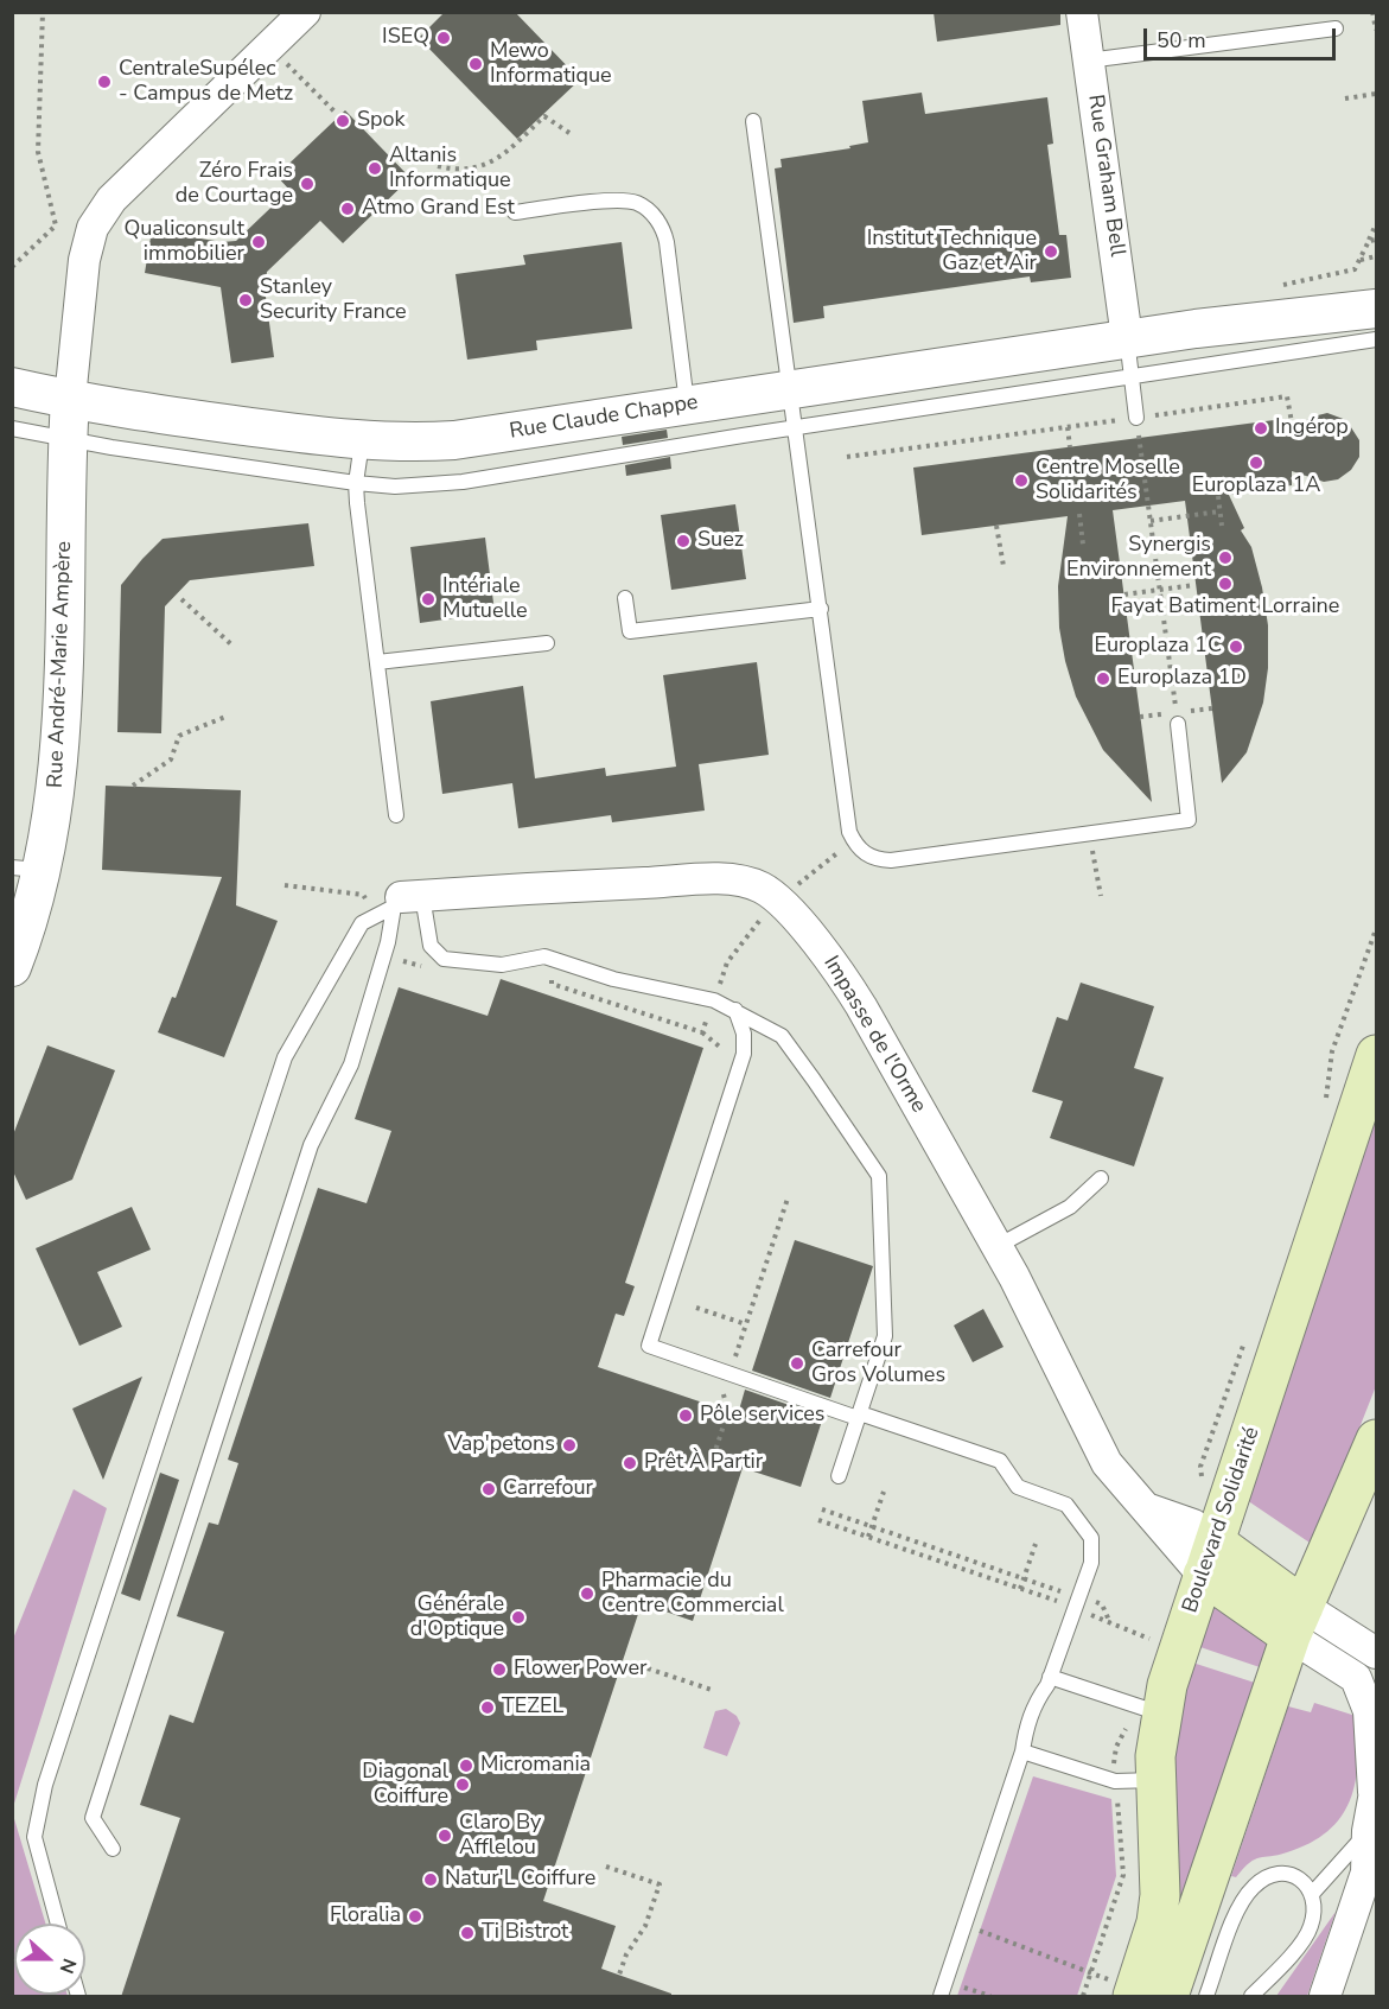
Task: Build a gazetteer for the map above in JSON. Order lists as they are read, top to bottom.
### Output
{
  "streets": {
    "main road": ["Boulevard Solidarité"],
    "street": [
      "Rue Graham Bell",
      "Rue Claude Chappe",
      "Rue André-Marie Ampère",
      "Impasse de l'Orme"
    ]
  },
  "crossings": [
    ["Rue Graham Bell", "Rue Claude Chappe"],
    ["Rue Claude Chappe", "Rue André-Marie Ampère"],
    ["Impasse de l'Orme", "Boulevard Solidarité"]
  ],
  "places": [
    "ISEQ",
    "Mewo Informatique",
    "CentraleSupélec - Campus de Metz",
    "Spok",
    "Altanis Informatique",
    "Zéro Frais de Courtage",
    "Atmo Grand Est",
    "Qualiconsult immobilier",
    "Institut Technique Gaz et Air",
    "Stanley Security France",
    "Ingérop",
    "Europlaza 1A",
    "Centre Moselle Solidarités",
    "Suez",
    "Synergis Environnement",
    "Fayat Batiment Lorraine",
    "Intériale Mutuelle",
    "Europlaza 1C",
    "Europlaza 1D",
    "Carrefour Gros Volumes",
    "Pôle services",
    "Vap'petons",
    "Prêt À Partir",
    "Carrefour",
    "Pharmacie du Centre Commercial",
    "Générale d'Optique",
    "Flower Power",
    "TEZEL",
    "Micromania",
    "Diagonal Coiffure",
    "Claro By Afflelou",
    "Natur'L Coiffure",
    "Floralia",
    "Ti Bistrot"
  ],
  "scale_bar": "50 m",
  "north": "right"
}
